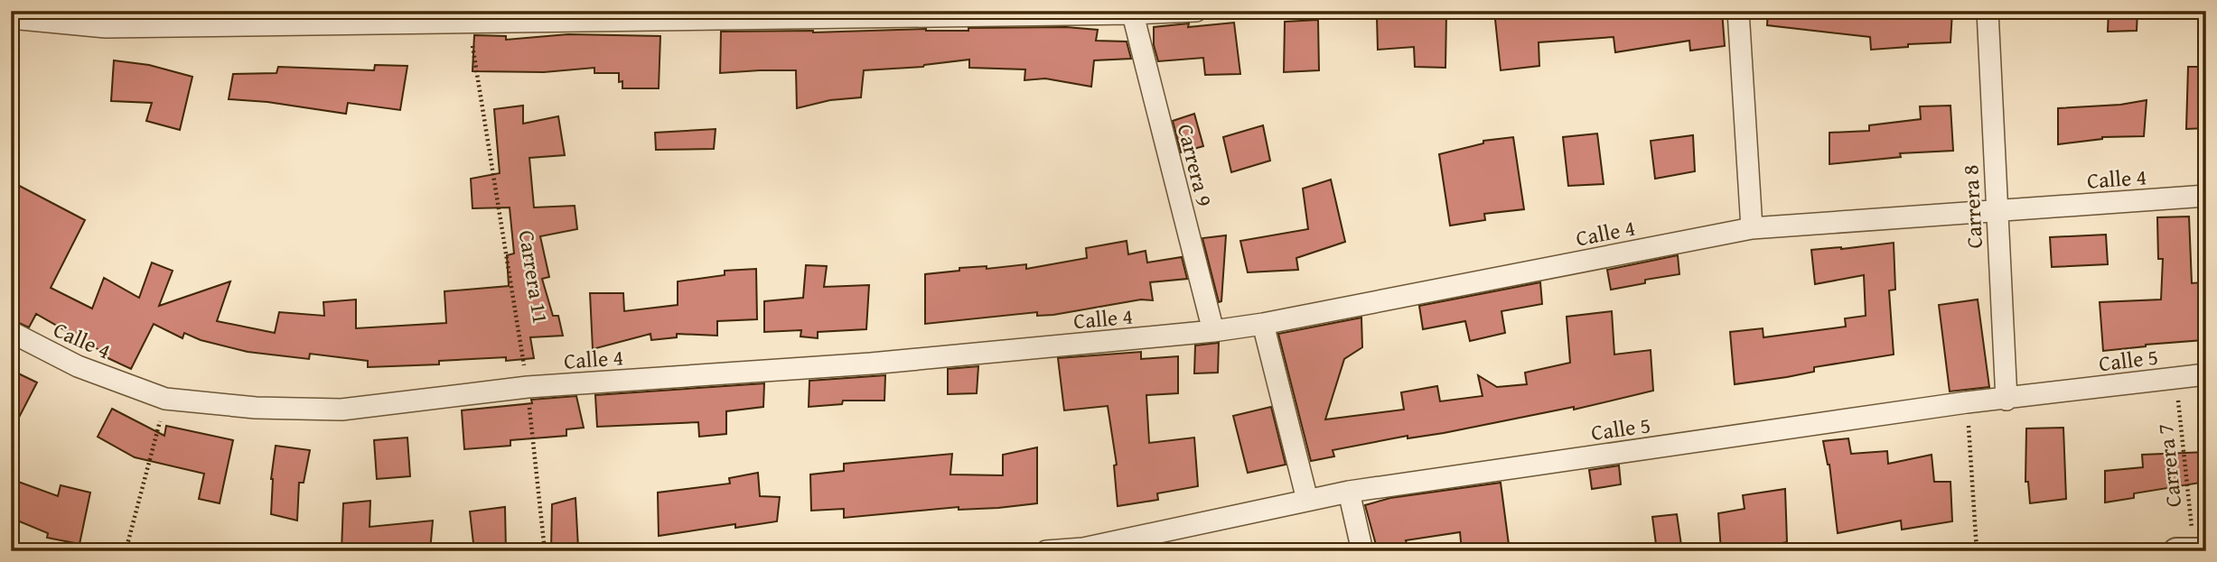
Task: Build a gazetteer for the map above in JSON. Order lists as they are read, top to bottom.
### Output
{
  "streets": {
    "street": [
      "Carrera 9",
      "Calle 4",
      "Carrera 8",
      "Calle 5"
    ],
    "path": ["Carrera 11", "Carrera 7"]
  },
  "crossings": [
    ["Carrera 9", "Calle 4"],
    ["Calle 4", "Carrera 8"],
    ["Calle 4", "Carrera 11"],
    ["Carrera 8", "Calle 5"],
    ["Calle 5", "Carrera 7"]
  ]
}
